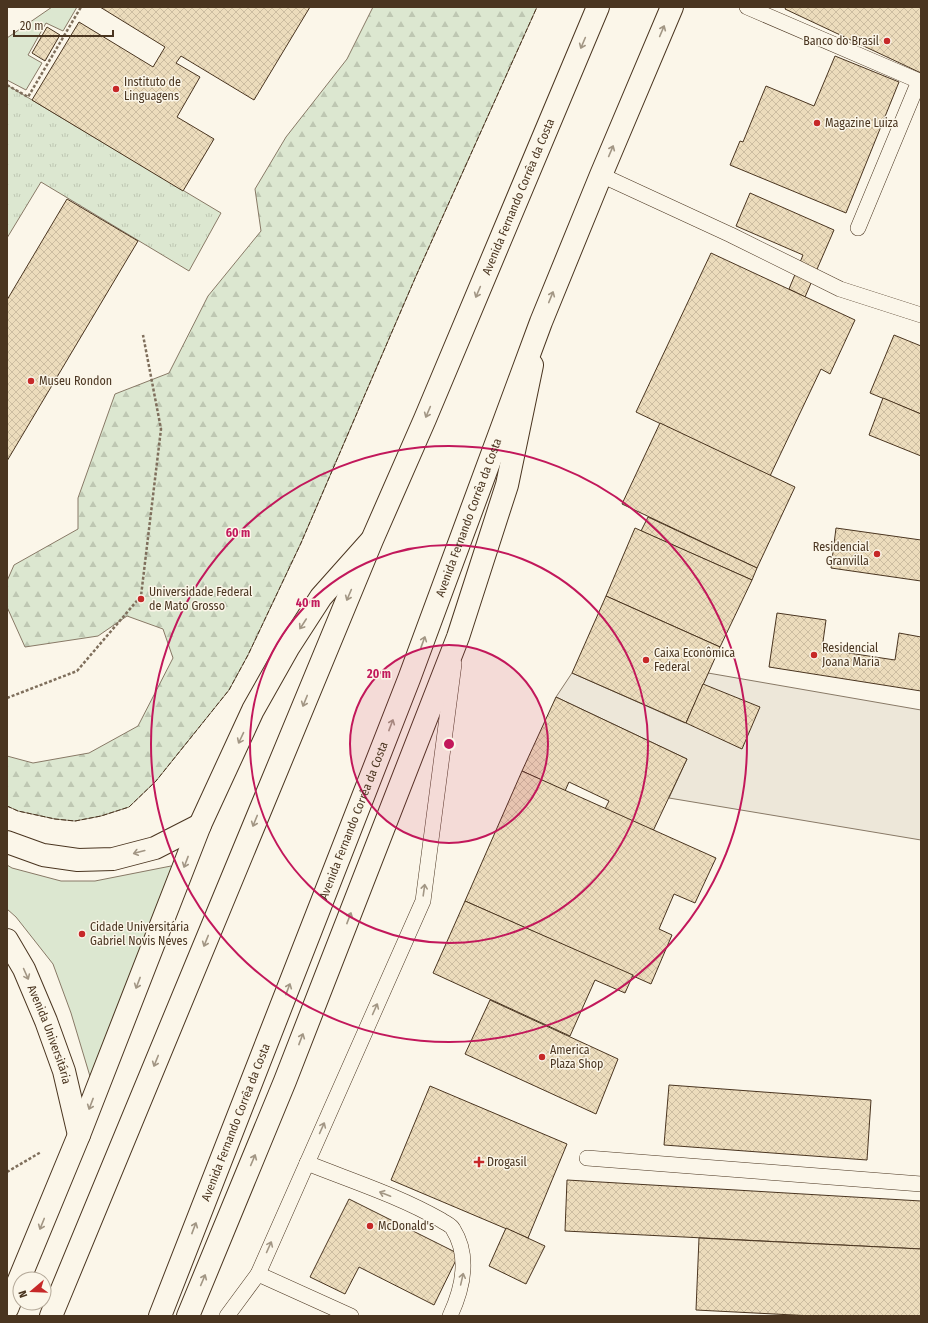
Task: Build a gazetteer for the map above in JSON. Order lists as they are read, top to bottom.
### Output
{
  "streets": {
    "main road": ["Avenida Fernando Corrêa da Costa", "Avenida Universitária"]
  },
  "crossings": [
    ["Avenida Fernando Corrêa da Costa", "Avenida Universitária"]
  ],
  "one_way": ["Avenida Universitária"],
  "places": {
    "other": [
      "Banco do Brasil",
      "Instituto de Linguagens",
      "Magazine Luiza",
      "Museu Rondon",
      "Residencial Granvilla",
      "Universidade Federal de Mato Grosso",
      "Residencial Joana Maria",
      "Caixa Econômica Federal",
      "Cidade Universitária Gabriel Novis Neves",
      "America Plaza Shop",
      "McDonald's"
    ],
    "health": ["Drogasil"]
  },
  "scale_bar": "20 m",
  "north": "left",
  "rings": ["60 m", "40 m", "20 m"]
}
